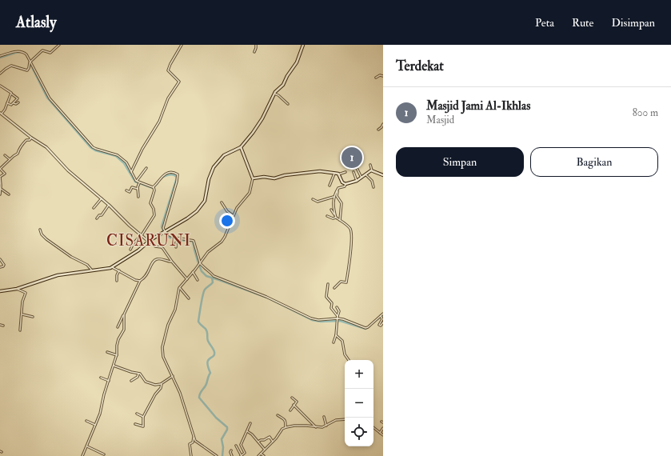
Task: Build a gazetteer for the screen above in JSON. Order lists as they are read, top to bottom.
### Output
{
  "districts": ["CISARUNI"],
  "page": {
    "header": "Atlasly",
    "nav": ["Peta", "Rute", "Disimpan"],
    "heading": "Terdekat",
    "list": [
      {
        "mark": "1",
        "name": "Masjid Jami Al-Ikhlas",
        "note": "Masjid",
        "value": "800 m"
      }
    ],
    "buttons": ["Simpan", "Bagikan"],
    "pins": "1",
    "map_buttons": ["+", "−"]
  }
}
